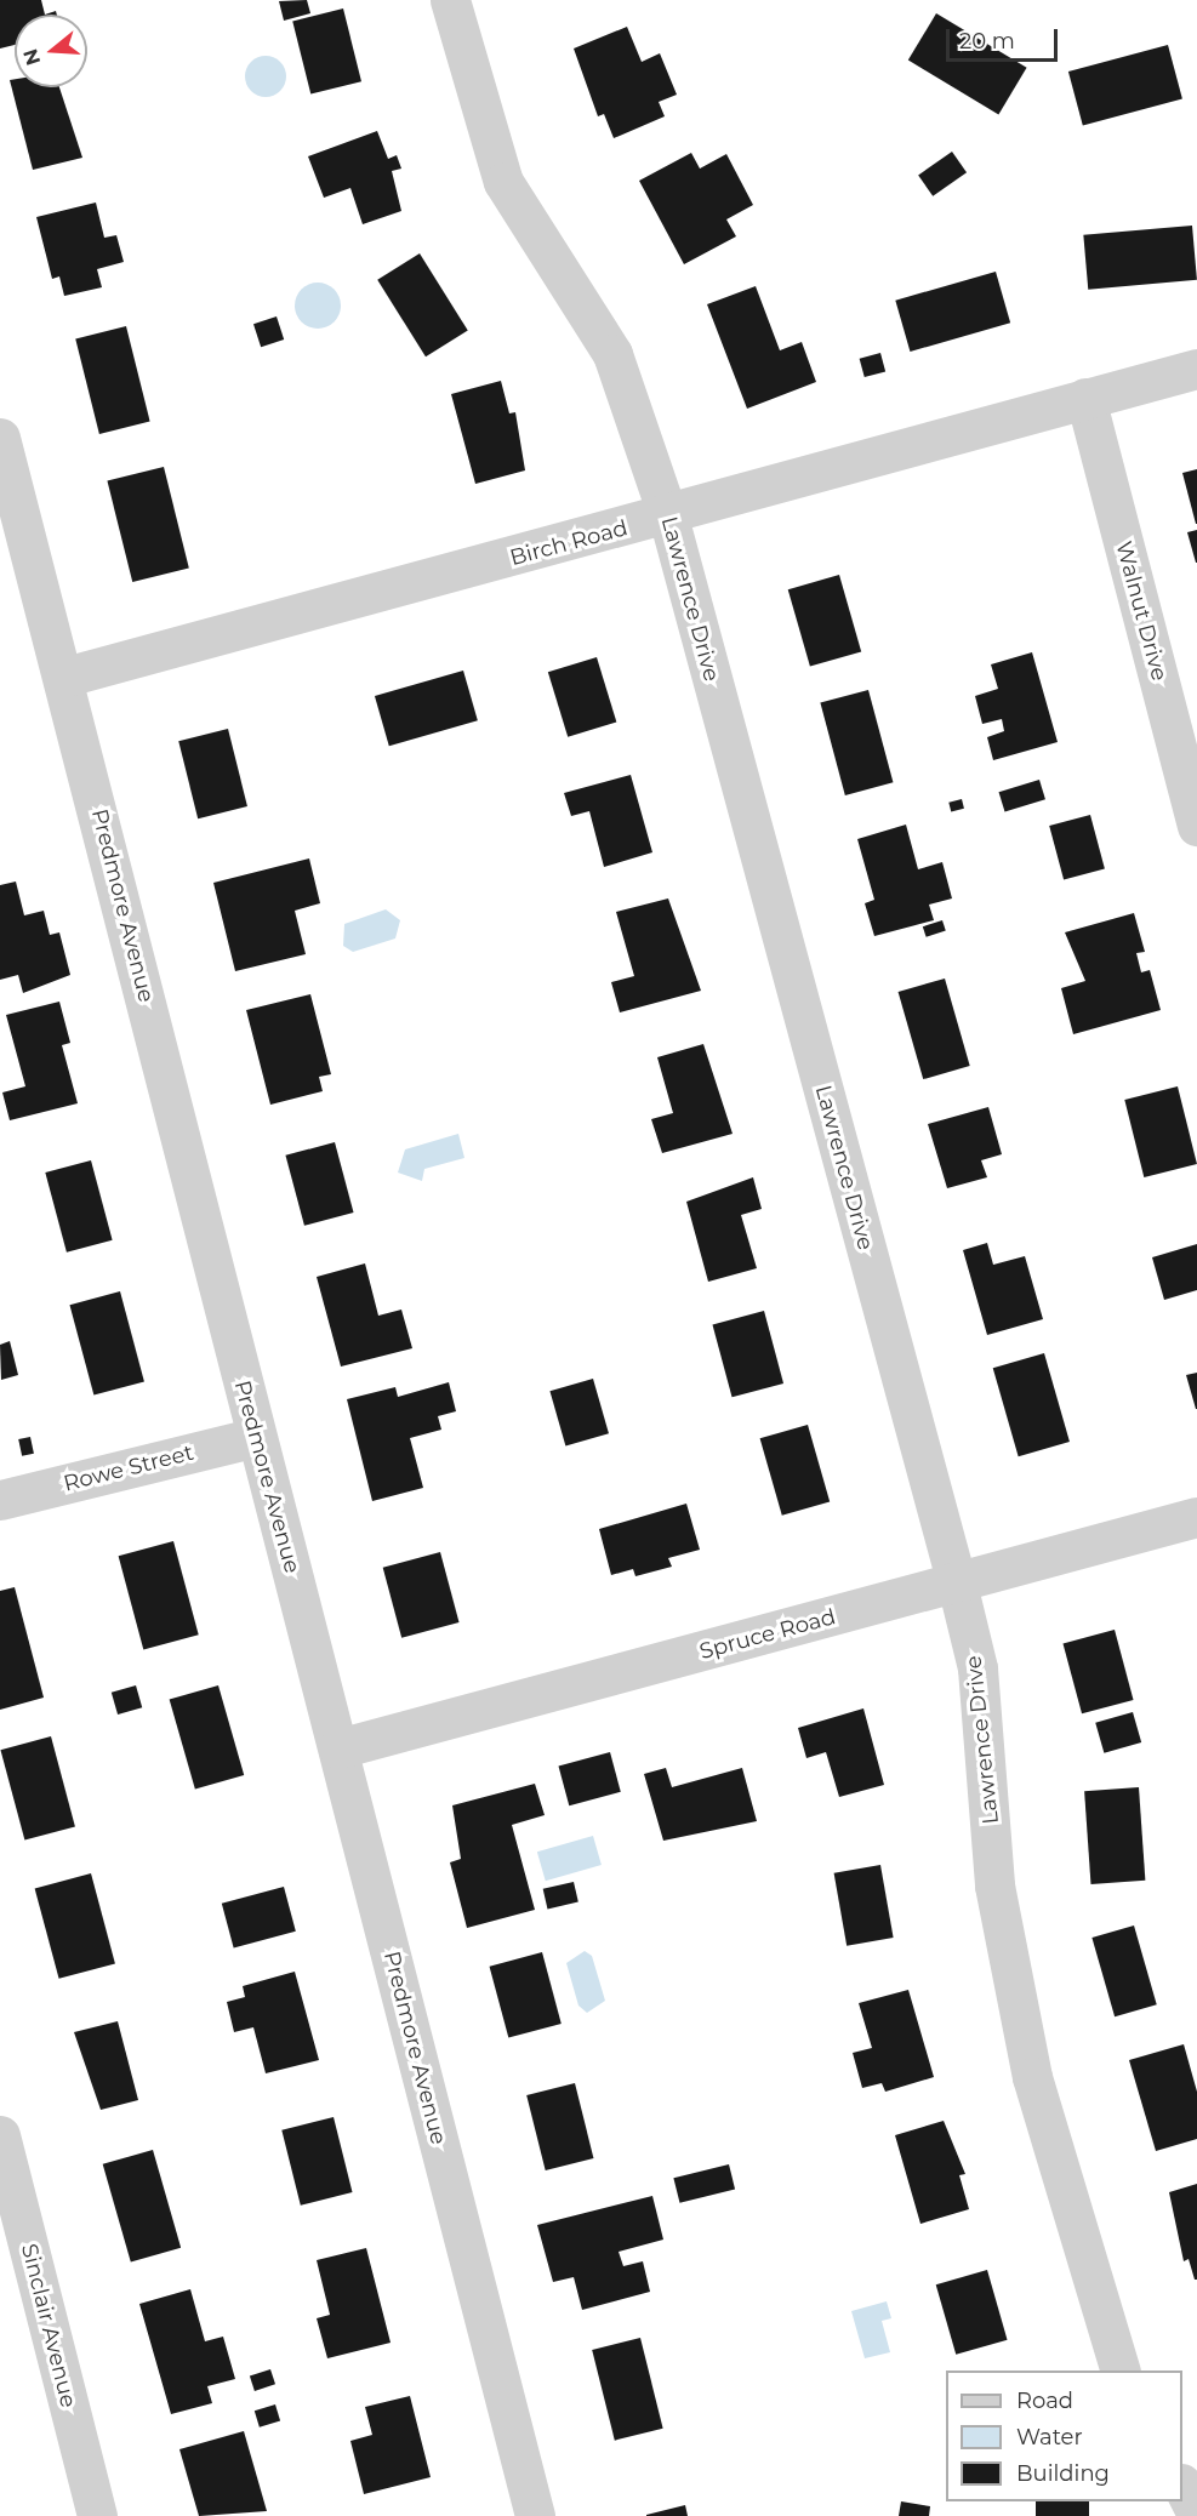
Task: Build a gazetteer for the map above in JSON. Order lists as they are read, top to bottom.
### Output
{
  "streets": {
    "street": [
      "Birch Road",
      "Lawrence Drive",
      "Walnut Drive",
      "Predmore Avenue",
      "Rowe Street",
      "Spruce Road",
      "Sinclair Avenue"
    ]
  },
  "crossings": [
    ["Birch Road", "Lawrence Drive"],
    ["Birch Road", "Walnut Drive"],
    ["Birch Road", "Predmore Avenue"],
    ["Lawrence Drive", "Spruce Road"],
    ["Predmore Avenue", "Rowe Street"],
    ["Predmore Avenue", "Spruce Road"]
  ],
  "legend": ["Road", "Water", "Building"],
  "scale_bar": "20 m",
  "north": "left"
}
